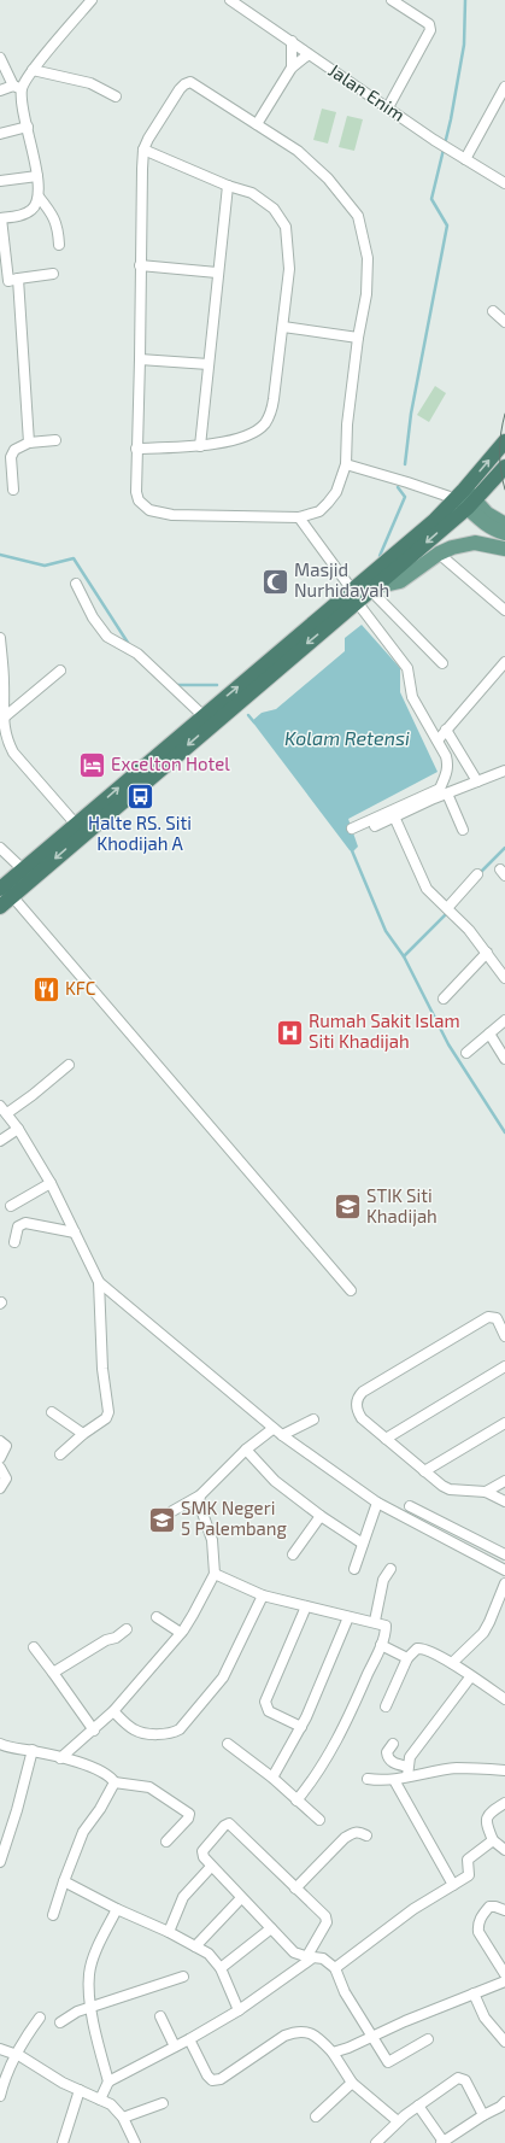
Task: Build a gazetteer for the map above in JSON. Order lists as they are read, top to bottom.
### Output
{
  "streets": {
    "street": ["Jalan Enim"]
  },
  "water": ["Kolam Retensi"],
  "places": {
    "mosque": ["Masjid Nurhidayah"],
    "hotel": ["Excelton Hotel"],
    "bus stop": ["Halte RS. Siti Khodijah A"],
    "restaurant": ["KFC"],
    "hospital": ["Rumah Sakit Islam Siti Khadijah"],
    "school or university": ["STIK Siti Khadijah", "SMK Negeri 5 Palembang"]
  }
}
